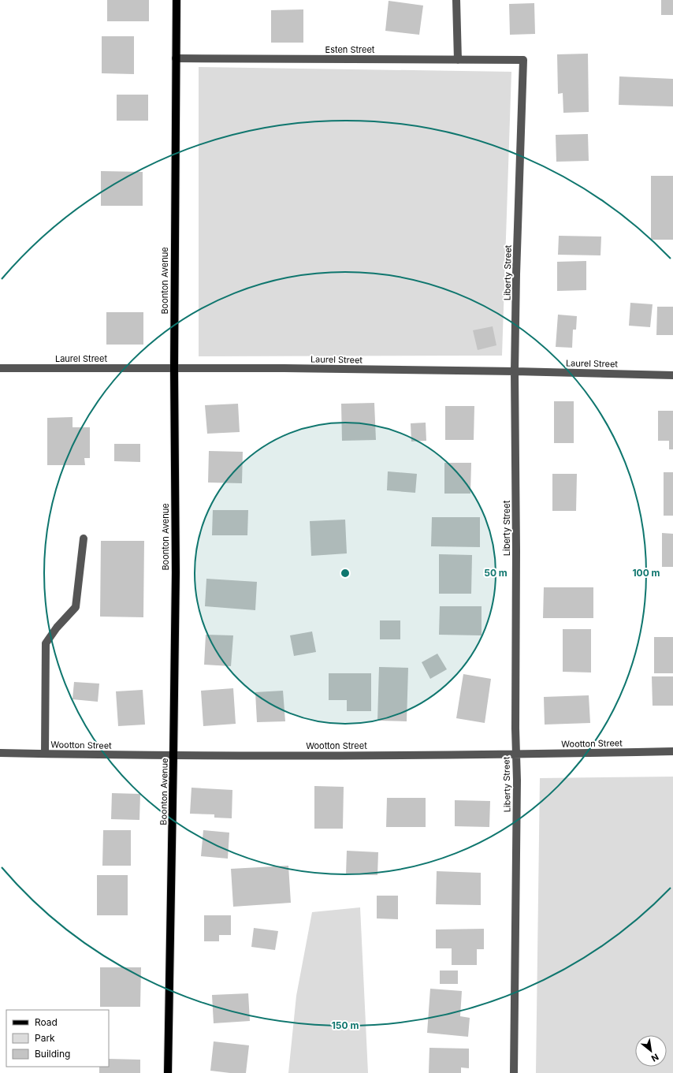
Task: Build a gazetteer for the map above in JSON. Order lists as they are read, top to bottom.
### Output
{
  "streets": {
    "main road": ["Boonton Avenue"],
    "street": [
      "Esten Street",
      "Liberty Street",
      "Laurel Street",
      "Wootton Street"
    ]
  },
  "crossings": [
    ["Esten Street", "Liberty Street"],
    ["Esten Street", "Boonton Avenue"],
    ["Liberty Street", "Laurel Street"],
    ["Liberty Street", "Wootton Street"],
    ["Boonton Avenue", "Laurel Street"],
    ["Boonton Avenue", "Wootton Street"]
  ],
  "legend": ["Road", "Park", "Building"],
  "north": "bottom right",
  "rings": ["50 m", "100 m", "150 m"]
}
